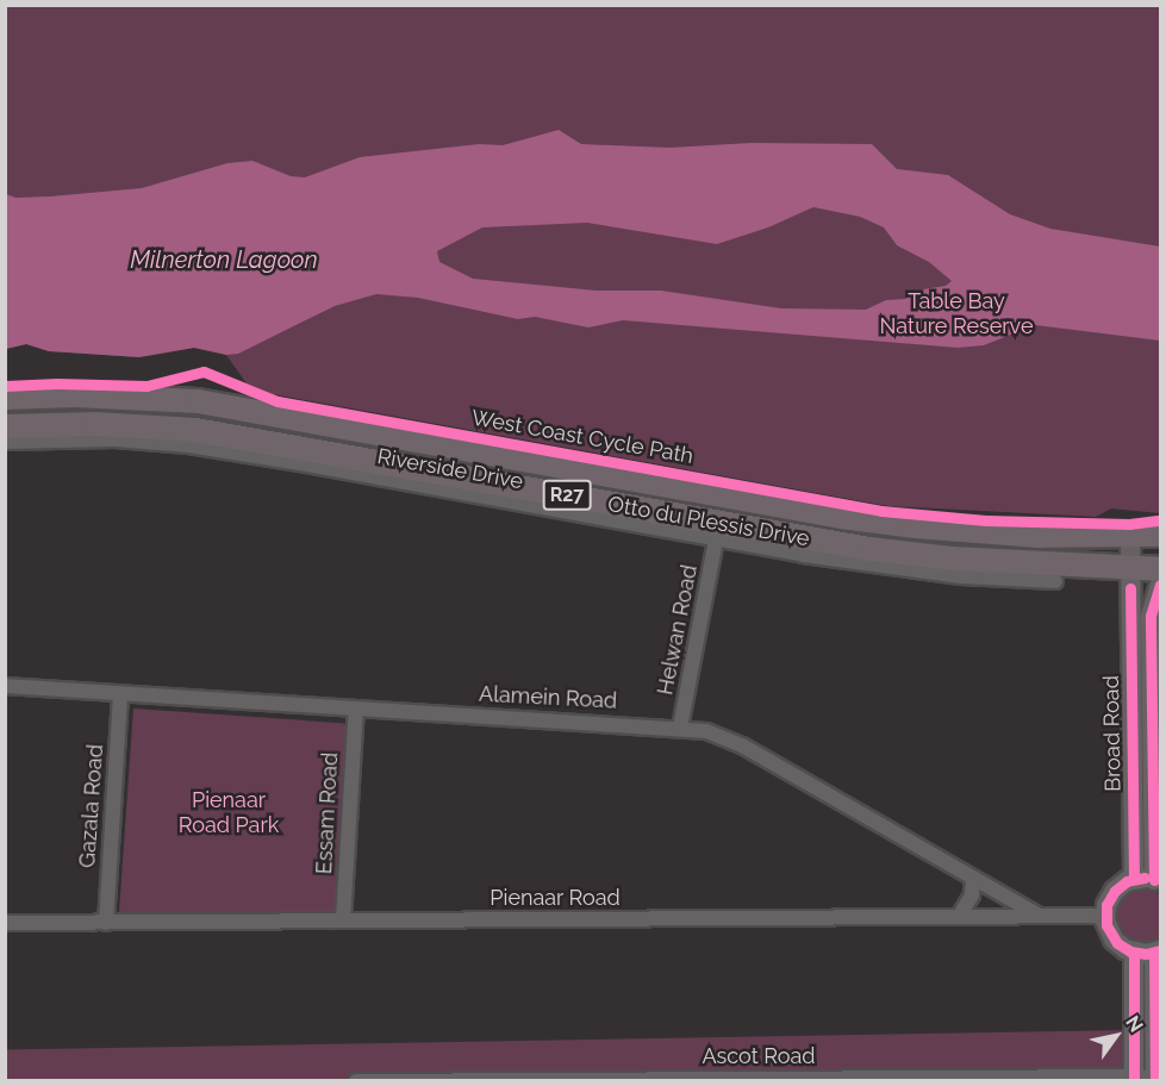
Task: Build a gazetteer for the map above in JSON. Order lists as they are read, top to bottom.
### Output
{
  "streets": {
    "main road": ["R27", "Otto du Plessis Drive"],
    "street": [
      "Riverside Drive",
      "Helwan Road",
      "Alamein Road",
      "Broad Road",
      "Gazala Road",
      "Essam Road",
      "Pienaar Road",
      "Ascot Road"
    ],
    "cycle path": ["West Coast Cycle Path"]
  },
  "crossings": [
    ["Riverside Drive", "Helwan Road"],
    ["Otto du Plessis Drive", "Broad Road"],
    ["Helwan Road", "Alamein Road"],
    ["Alamein Road", "Gazala Road"],
    ["Alamein Road", "Essam Road"],
    ["Alamein Road", "Pienaar Road"],
    ["Broad Road", "Pienaar Road"],
    ["Gazala Road", "Pienaar Road"],
    ["Essam Road", "Pienaar Road"]
  ],
  "water": ["Milnerton Lagoon"],
  "parks": ["Table Bay Nature Reserve", "Pienaar Road Park"],
  "north": "top right"
}
